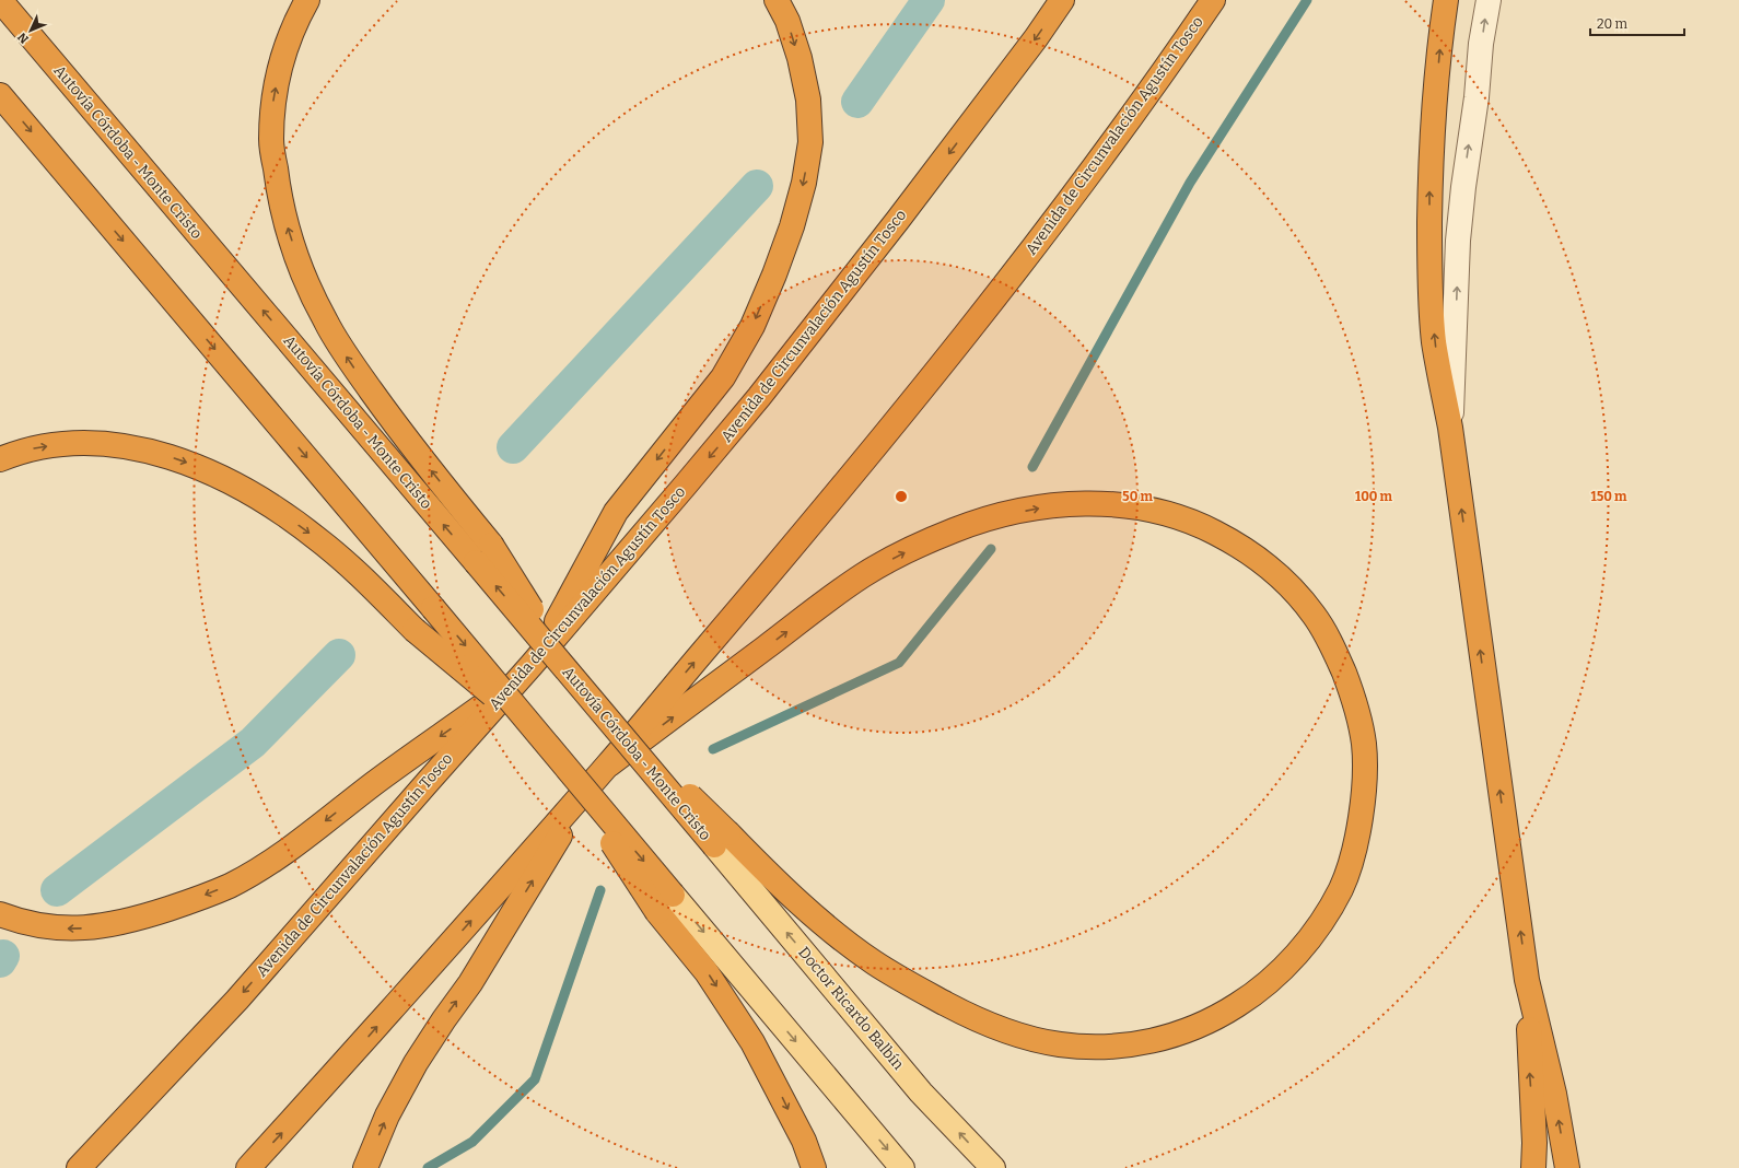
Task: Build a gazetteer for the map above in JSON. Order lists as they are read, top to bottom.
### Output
{
  "streets": {
    "highway": ["Avenida de Circunvalación Agustín Tosco", "Autovía Córdoba - Monte Cristo"],
    "main road": ["Doctor Ricardo Balbín"]
  },
  "crossings": [
    ["Avenida de Circunvalación Agustín Tosco", "Autovía Córdoba - Monte Cristo"],
    ["Autovía Córdoba - Monte Cristo", "Doctor Ricardo Balbín"]
  ],
  "scale_bar": "20 m",
  "north": "bottom left",
  "rings": ["50 m", "100 m", "150 m"]
}
